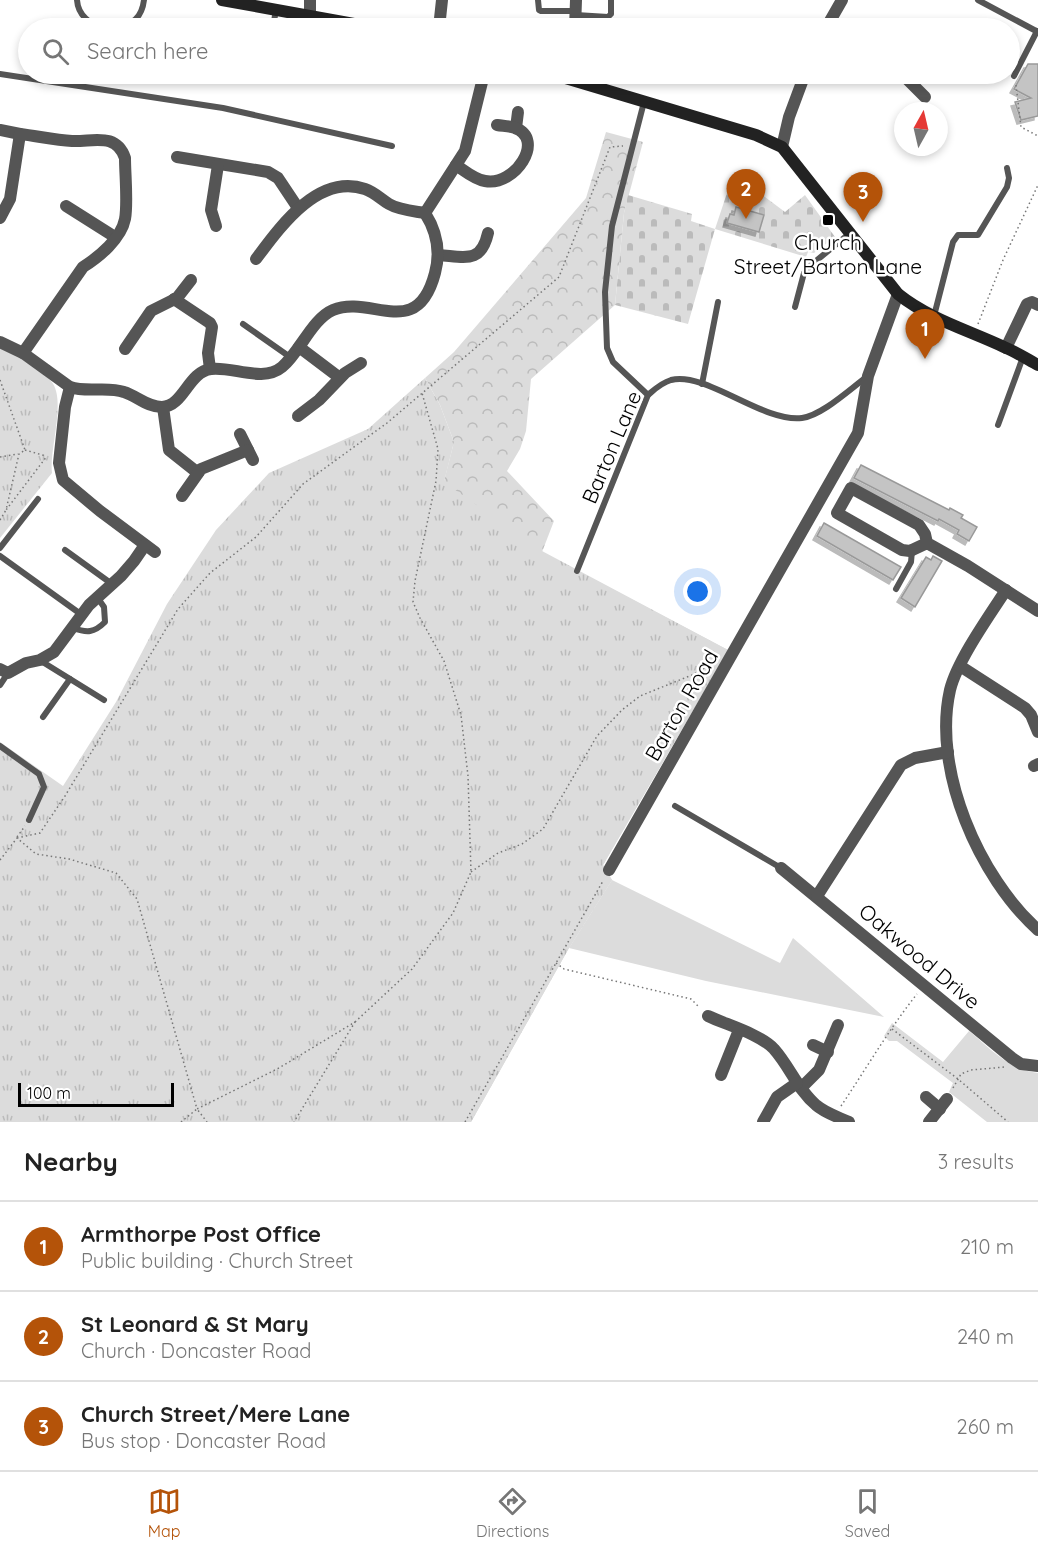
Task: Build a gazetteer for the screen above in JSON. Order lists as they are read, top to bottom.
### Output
{
  "streets": {
    "street": ["Barton Road", "Oakwood Drive"],
    "lane": ["Barton Lane"]
  },
  "crossings": [
    ["Barton Lane", "Barton Road"]
  ],
  "places": {
    "transit": ["Church Street/Barton Lane"]
  },
  "scale_bar": "100 m",
  "north": "top",
  "page": {
    "search": "Search here",
    "pins": ["2", "3", "1"],
    "scale": "100 m",
    "heading": ["Nearby", "3 results"],
    "list": [
      {
        "mark": "1",
        "name": "Armthorpe Post Office",
        "note": "Public building · Church Street",
        "value": "210 m"
      },
      {
        "mark": "2",
        "name": "St Leonard & St Mary",
        "note": "Church · Doncaster Road",
        "value": "240 m"
      },
      {
        "mark": "3",
        "name": "Church Street/Mere Lane",
        "note": "Bus stop · Doncaster Road",
        "value": "260 m"
      }
    ],
    "nav": ["Map", "Directions", "Saved"]
  }
}
